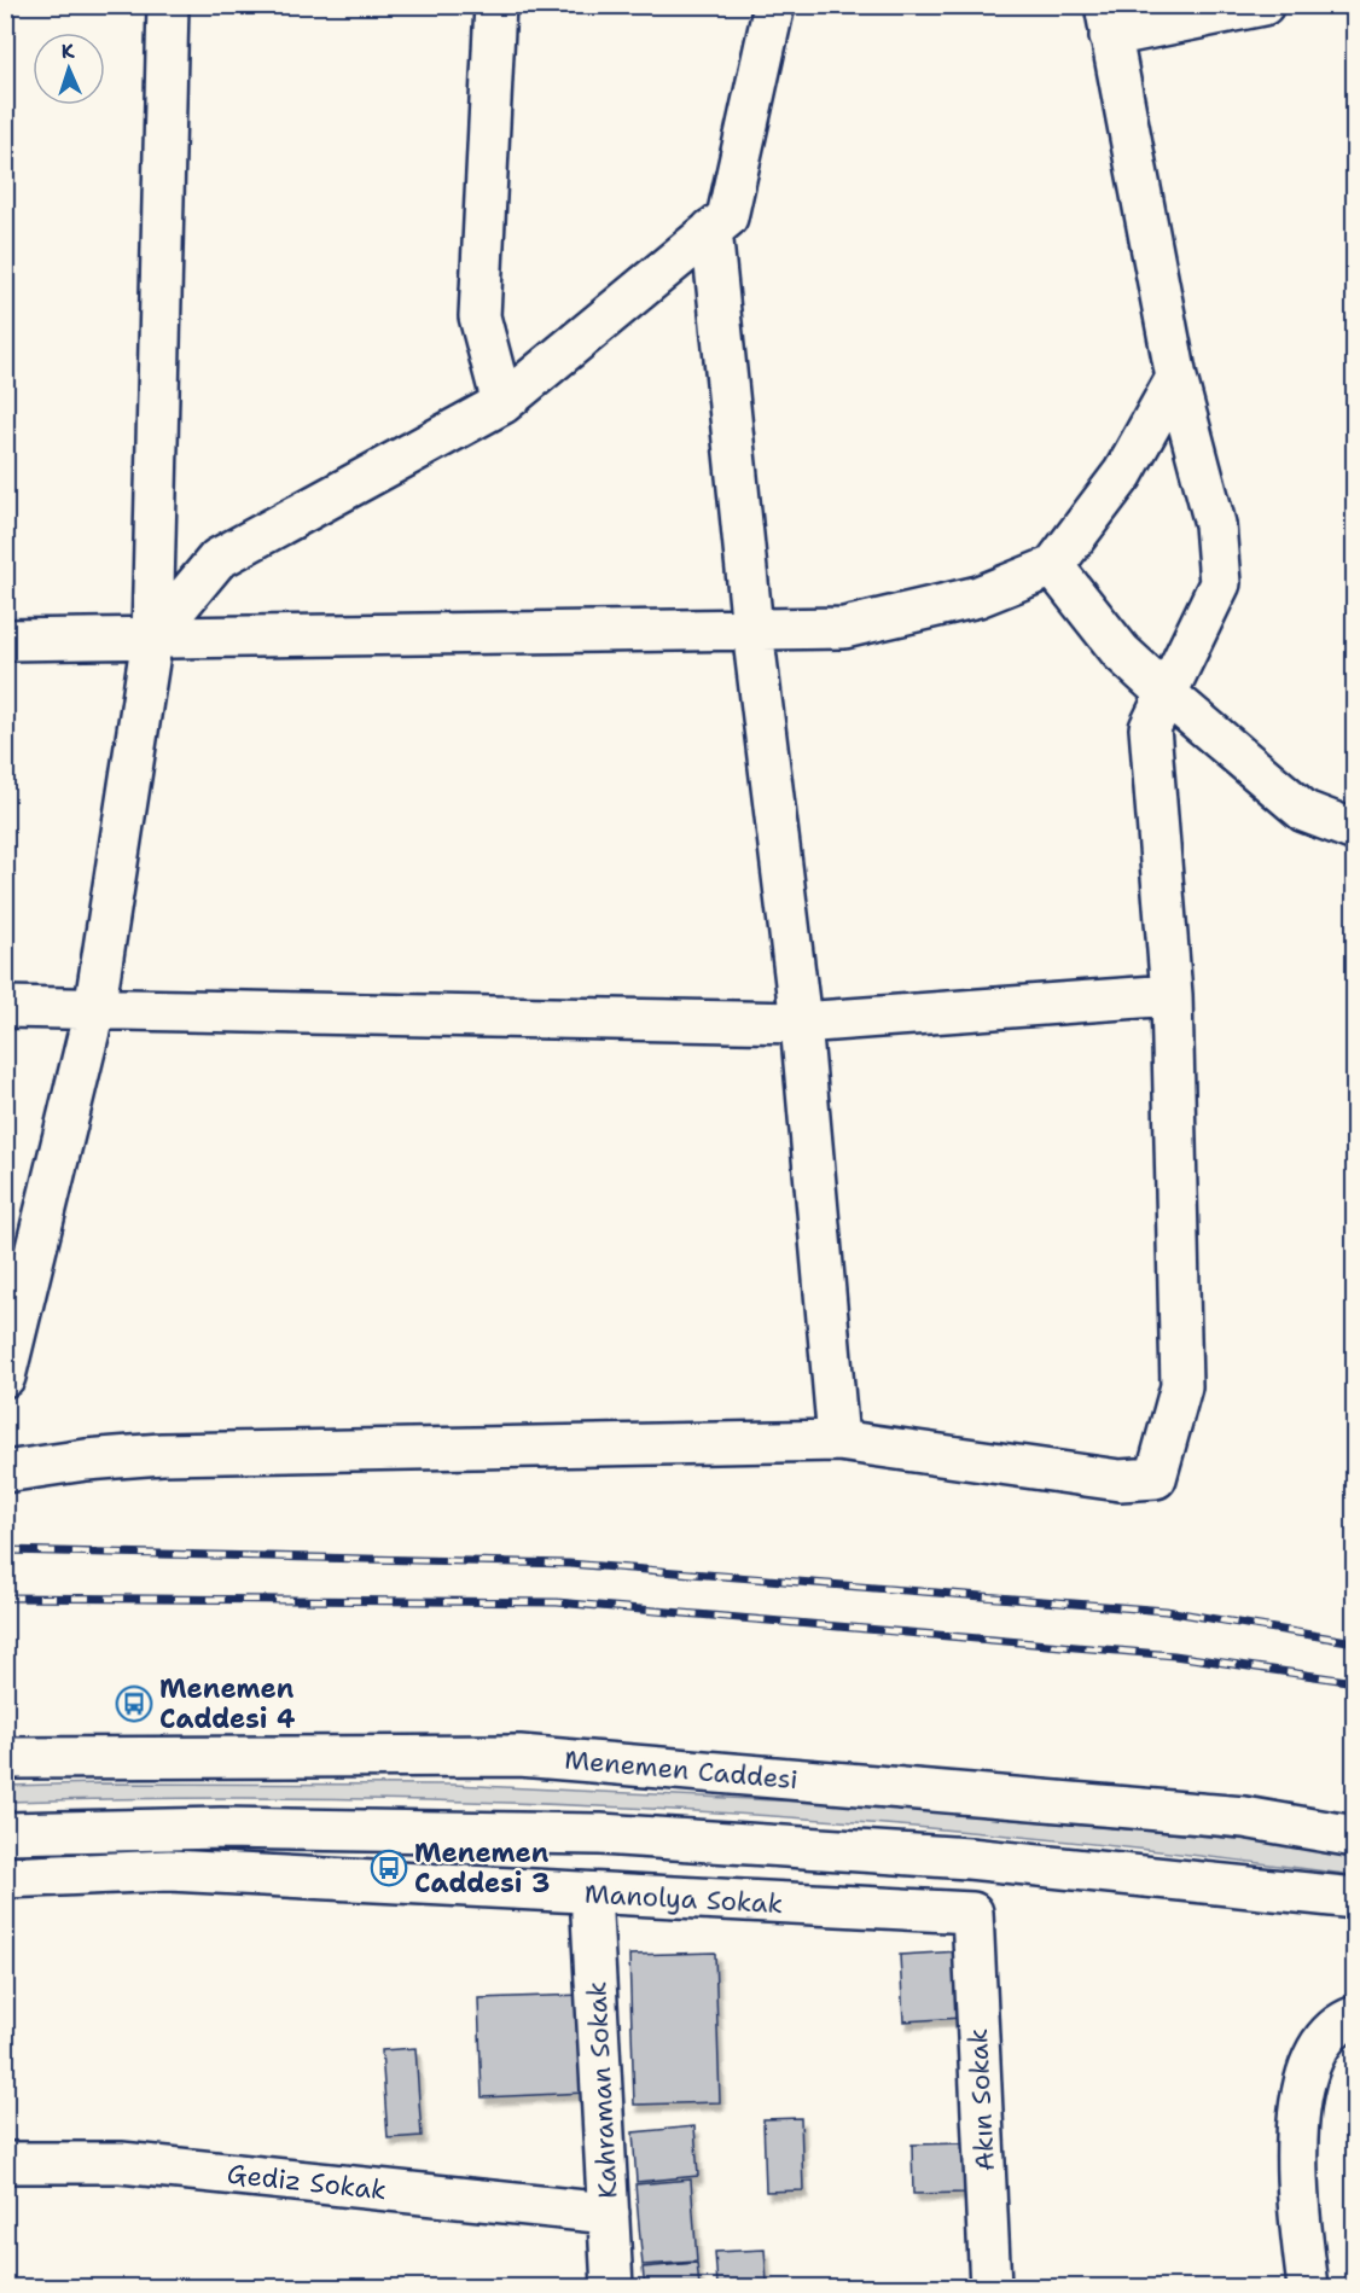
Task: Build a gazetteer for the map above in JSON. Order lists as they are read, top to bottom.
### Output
{
  "streets": {
    "main road": [
      "Menemen Caddesi",
      "Manolya Sokak",
      "Kahraman Sokak",
      "Akın Sokak",
      "Gediz Sokak"
    ]
  },
  "crossings": [
    ["Manolya Sokak", "Kahraman Sokak"],
    ["Manolya Sokak", "Akın Sokak"],
    ["Kahraman Sokak", "Gediz Sokak"]
  ],
  "places": {
    "bus stop": ["Menemen Caddesi 4", "Menemen Caddesi 3"]
  },
  "north": "top"
}
